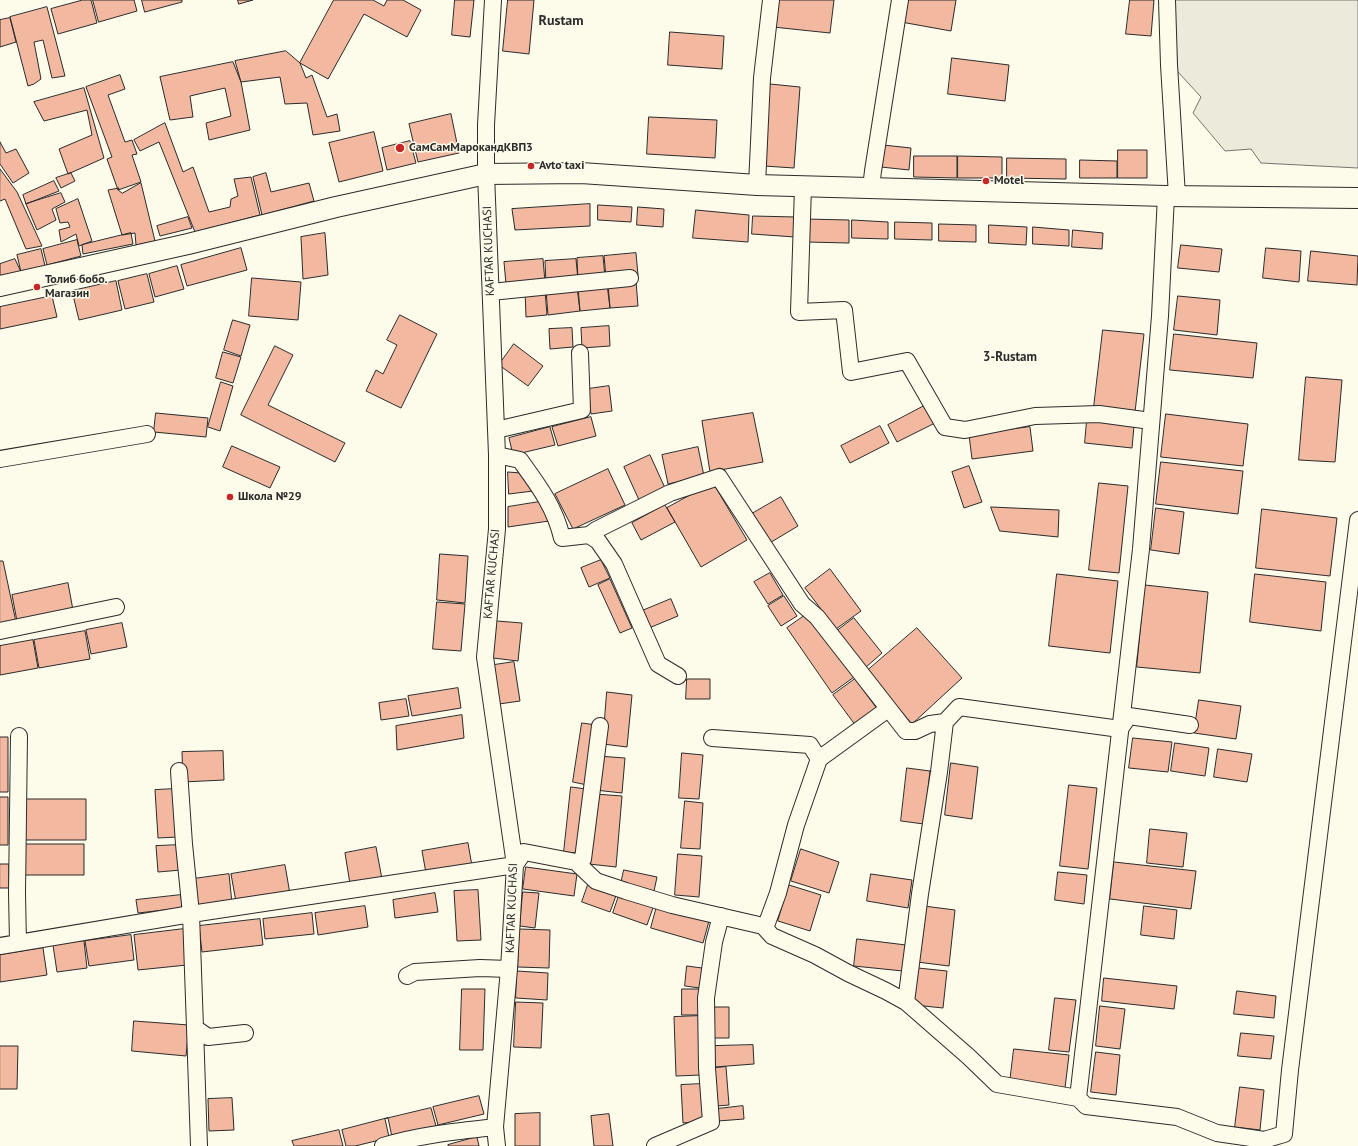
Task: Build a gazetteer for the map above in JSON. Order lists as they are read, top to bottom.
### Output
{
  "streets": {
    "street": ["KAFTAR KUCHASI"]
  },
  "districts": ["Rustam", "3-Rustam"],
  "places": [
    "СамСамМарокандКВП3",
    "Avto taxi",
    "Motel",
    "Толиб бобо. Магазин",
    "Школа №29"
  ]
}
